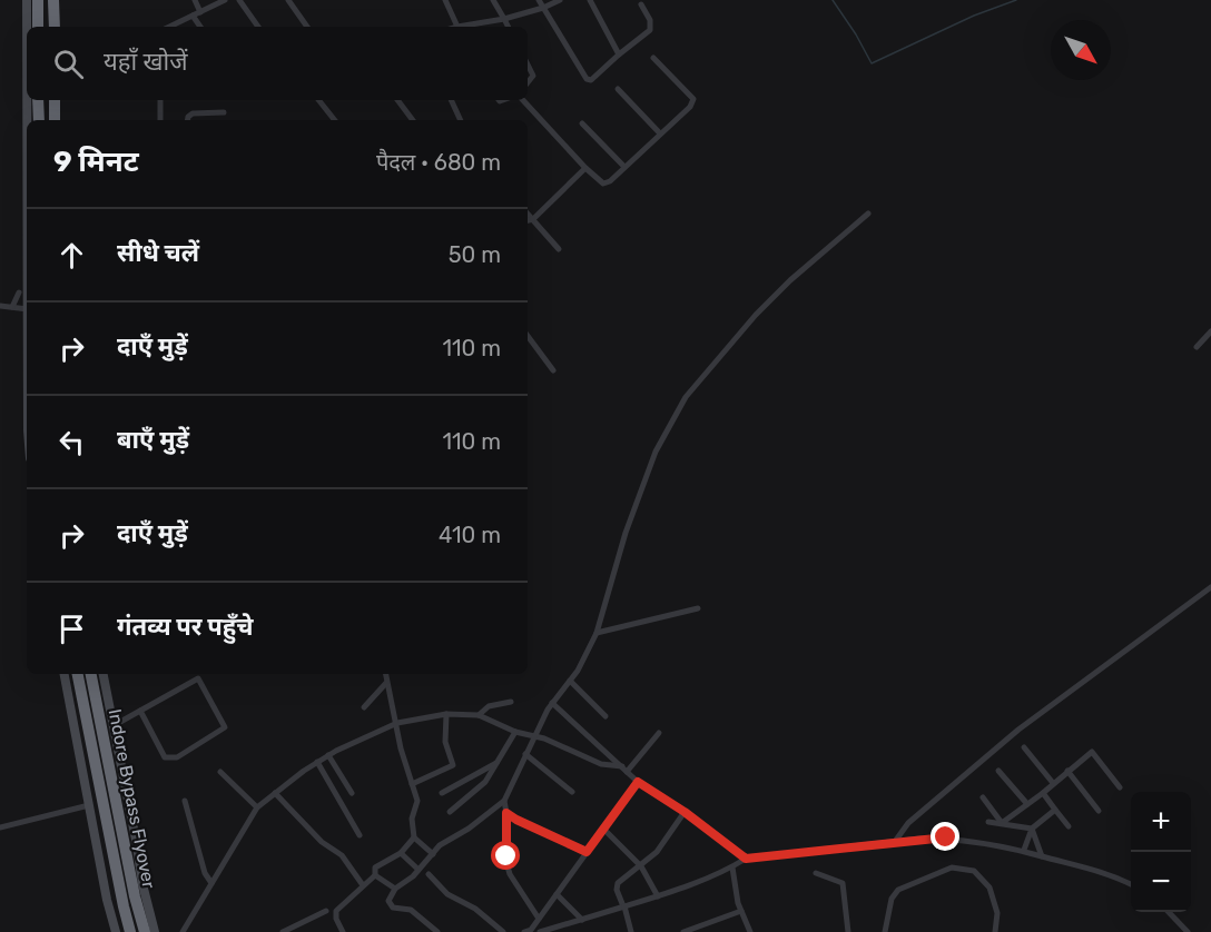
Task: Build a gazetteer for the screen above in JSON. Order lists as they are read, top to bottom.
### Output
{
  "streets": {
    "highway": ["Indore Bypass Flyover"]
  },
  "north": "bottom right",
  "page": {
    "search": "यहाँ खोजें",
    "heading": ["9 मिनट", "पैदल · 680 m"],
    "list": [
      ["सीधे चलें", "50 m"],
      ["दाएँ मुड़ें", "110 m"],
      ["बाएँ मुड़ें", "110 m"],
      ["दाएँ मुड़ें", "410 m"],
      "गंतव्य पर पहुँचे"
    ],
    "map_buttons": ["+", "−"]
  }
}
